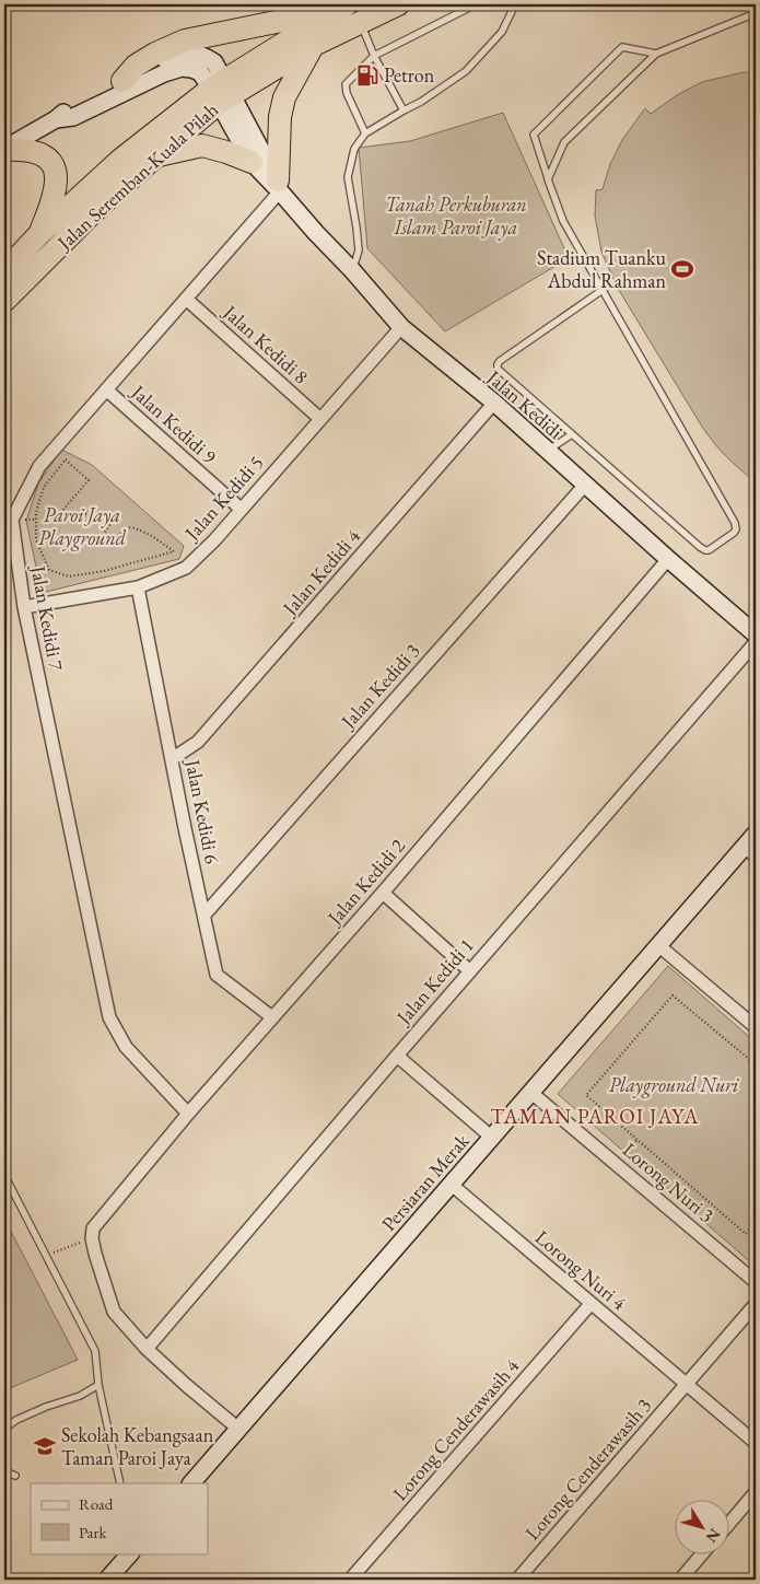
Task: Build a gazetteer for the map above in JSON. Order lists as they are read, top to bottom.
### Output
{
  "streets": {
    "highway": ["Jalan Seremban-Kuala Pilah"],
    "street": [
      "Jalan Kedidi 8",
      "Jalan Kedidi",
      "Jalan Kedidi 9",
      "Jalan Kedidi 5",
      "Jalan Kedidi 4",
      "Jalan Kedidi 7",
      "Jalan Kedidi 3",
      "Jalan Kedidi 6",
      "Jalan Kedidi 2",
      "Jalan Kedidi 1",
      "Persiaran Merak",
      "Lorong Nuri 3",
      "Lorong Nuri 4",
      "Lorong Cenderawasih 4",
      "Lorong Cenderawasih 3"
    ]
  },
  "crossings": [
    ["Jalan Kedidi 8", "Jalan Kedidi 5"],
    ["Jalan Kedidi 8", "Jalan Kedidi 7"],
    ["Jalan Kedidi", "Jalan Kedidi 5"],
    ["Jalan Kedidi", "Jalan Kedidi 4"],
    ["Jalan Kedidi", "Jalan Kedidi 7"],
    ["Jalan Kedidi", "Jalan Kedidi 3"],
    ["Jalan Kedidi", "Jalan Kedidi 2"],
    ["Jalan Kedidi 9", "Jalan Kedidi 5"],
    ["Jalan Kedidi 9", "Jalan Kedidi 7"],
    ["Jalan Kedidi 5", "Jalan Kedidi 7"],
    ["Jalan Kedidi 5", "Jalan Kedidi 6"],
    ["Jalan Kedidi 4", "Jalan Kedidi 6"],
    ["Jalan Kedidi 7", "Jalan Kedidi 2"],
    ["Jalan Kedidi 3", "Jalan Kedidi 6"],
    ["Jalan Kedidi 6", "Jalan Kedidi 2"],
    ["Persiaran Merak", "Lorong Nuri 3"],
    ["Persiaran Merak", "Lorong Nuri 4"],
    ["Lorong Nuri 4", "Lorong Cenderawasih 4"],
    ["Lorong Nuri 4", "Lorong Cenderawasih 3"]
  ],
  "districts": ["TAMAN PAROI JAYA"],
  "parks": ["Tanah Perkuburan Islam Paroi Jaya", "Paroi Jaya Playground", "Playground Nuri"],
  "places": {
    "fuel station": ["Petron"],
    "sports": ["Stadium Tuanku Abdul Rahman"],
    "school or university": ["Sekolah Kebangsaan Taman Paroi Jaya"]
  },
  "legend": ["Road", "Park"],
  "north": "bottom right"
}
